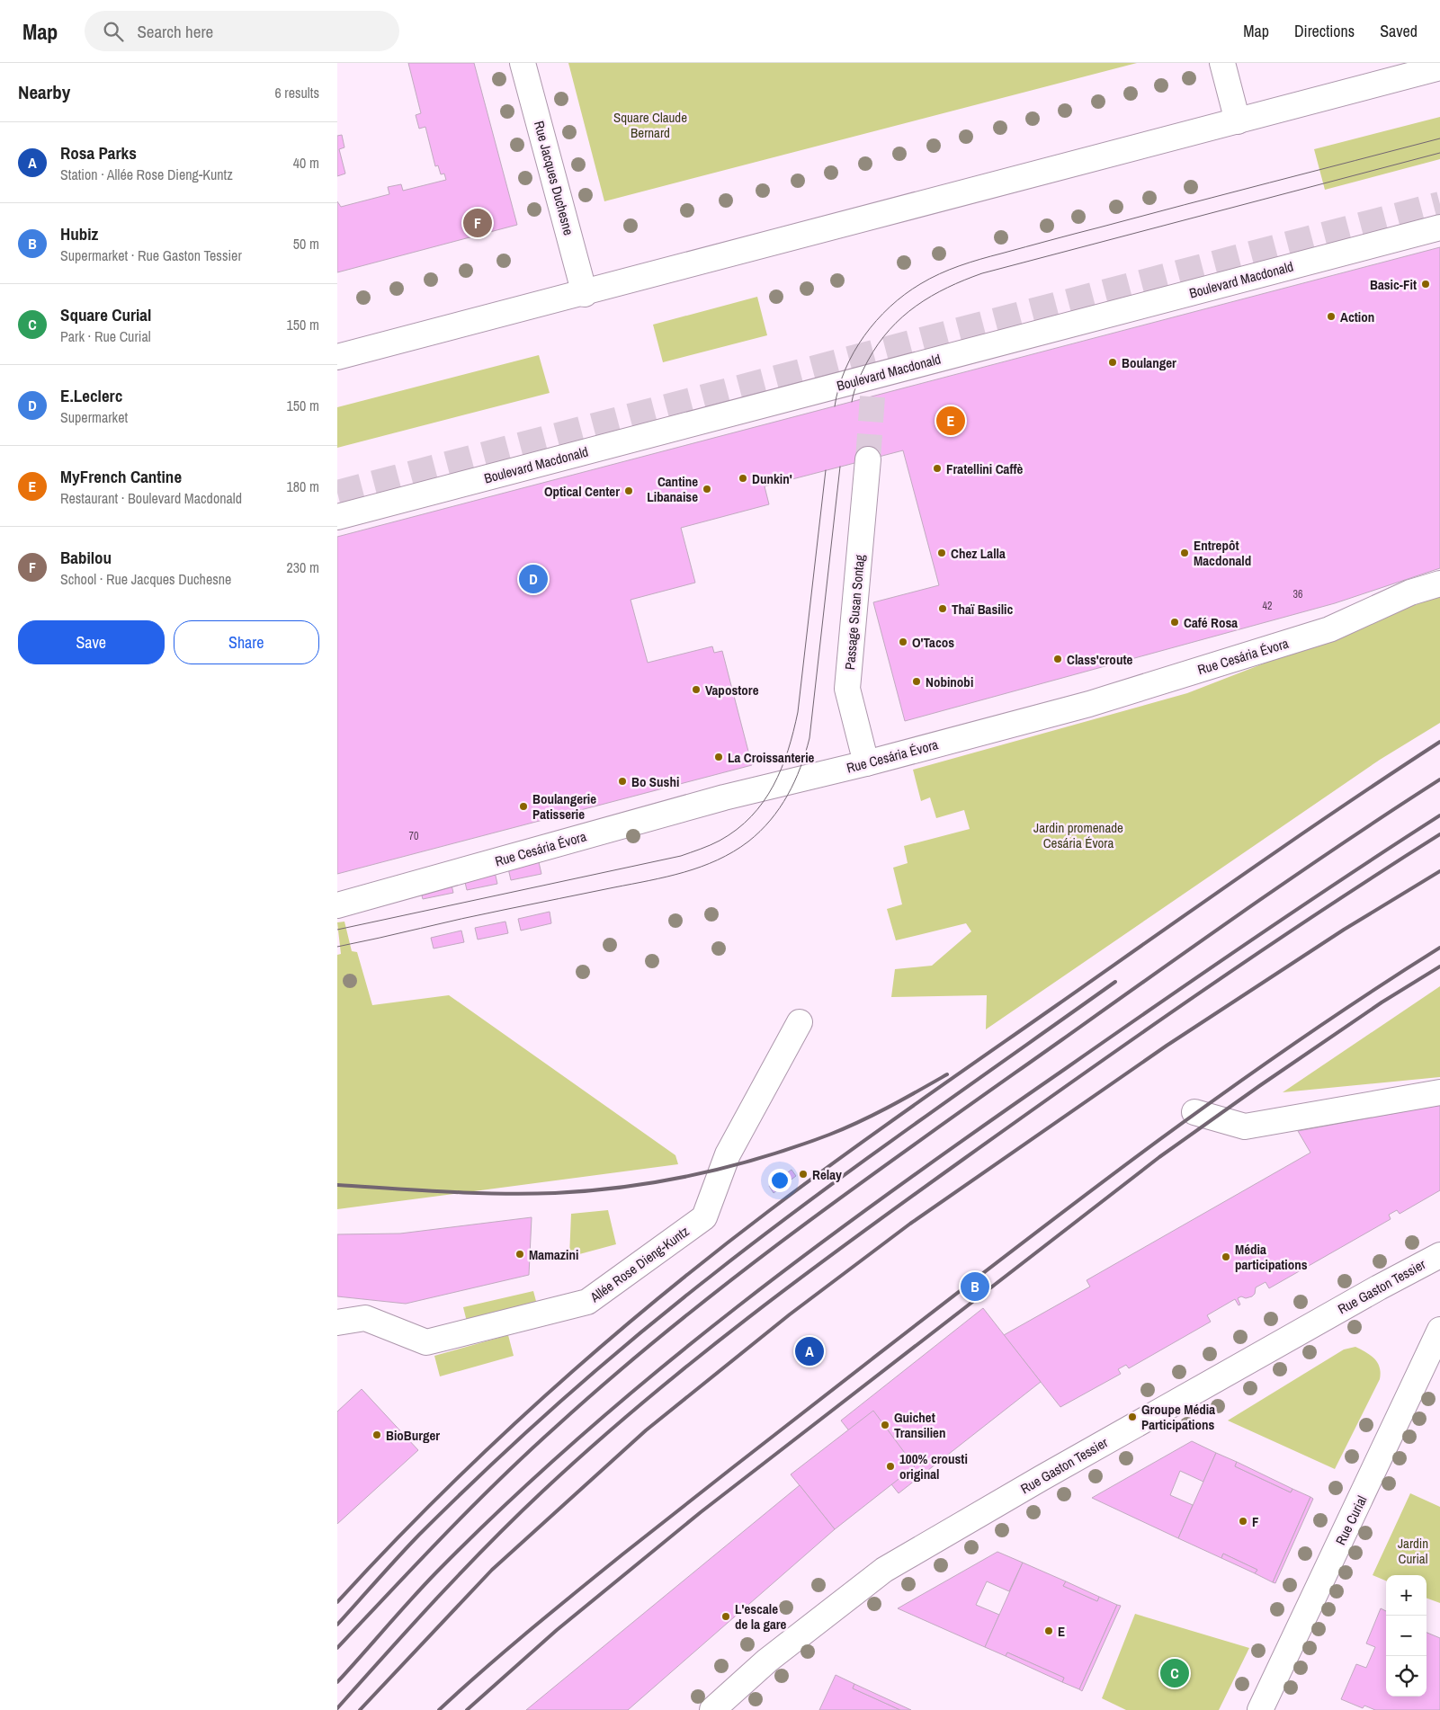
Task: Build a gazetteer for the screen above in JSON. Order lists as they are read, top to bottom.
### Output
{
  "streets": {
    "street": [
      "Rue Jacques Duchesne",
      "Boulevard Macdonald",
      "Passage Susan Sontag",
      "Rue Cesária Évora",
      "Allée Rose Dieng-Kuntz",
      "Rue Gaston Tessier",
      "Rue Curial"
    ]
  },
  "crossings": [
    ["Passage Susan Sontag", "Rue Cesária Évora"]
  ],
  "parks": ["Square Claude Bernard", "Jardin promenade Cesária Évora", "Jardin Curial"],
  "places": [
    "Basic-Fit",
    "Action",
    "Boulanger",
    "Fratellini Caffè",
    "Dunkin'",
    "Cantine Libanaise",
    "Optical Center",
    "Chez Lalla",
    "Entrepôt Macdonald",
    "Thaï Basilic",
    "Café Rosa",
    "O'Tacos",
    "Class'croute",
    "Nobinobi",
    "Vapostore",
    "La Croissanterie",
    "Bo Sushi",
    "Boulangerie Patisserie",
    "Relay",
    "Mamazini",
    "Média participations",
    "Groupe Média Participations",
    "Guichet Transilien",
    "BioBurger",
    "100% crousti original",
    "F",
    "L'escale de la gare",
    "E"
  ],
  "house_numbers": ["36", "42", "70"],
  "page": {
    "header": "Map",
    "search": "Search here",
    "nav": ["Map", "Directions", "Saved"],
    "heading": ["Nearby", "6 results"],
    "list": [
      {
        "mark": "A",
        "name": "Rosa Parks",
        "note": "Station · Allée Rose Dieng-Kuntz",
        "value": "40 m"
      },
      {
        "mark": "B",
        "name": "Hubiz",
        "note": "Supermarket · Rue Gaston Tessier",
        "value": "50 m"
      },
      {
        "mark": "C",
        "name": "Square Curial",
        "note": "Park · Rue Curial",
        "value": "150 m"
      },
      {
        "mark": "D",
        "name": "E.Leclerc",
        "note": "Supermarket",
        "value": "150 m"
      },
      {
        "mark": "E",
        "name": "MyFrench Cantine",
        "note": "Restaurant · Boulevard Macdonald",
        "value": "180 m"
      },
      {
        "mark": "F",
        "name": "Babilou",
        "note": "School · Rue Jacques Duchesne",
        "value": "230 m"
      }
    ],
    "pins": [
      "F",
      "E",
      "D",
      "B",
      "A",
      "C"
    ],
    "buttons": ["Save", "Share"],
    "map_buttons": ["+", "−"]
  }
}
